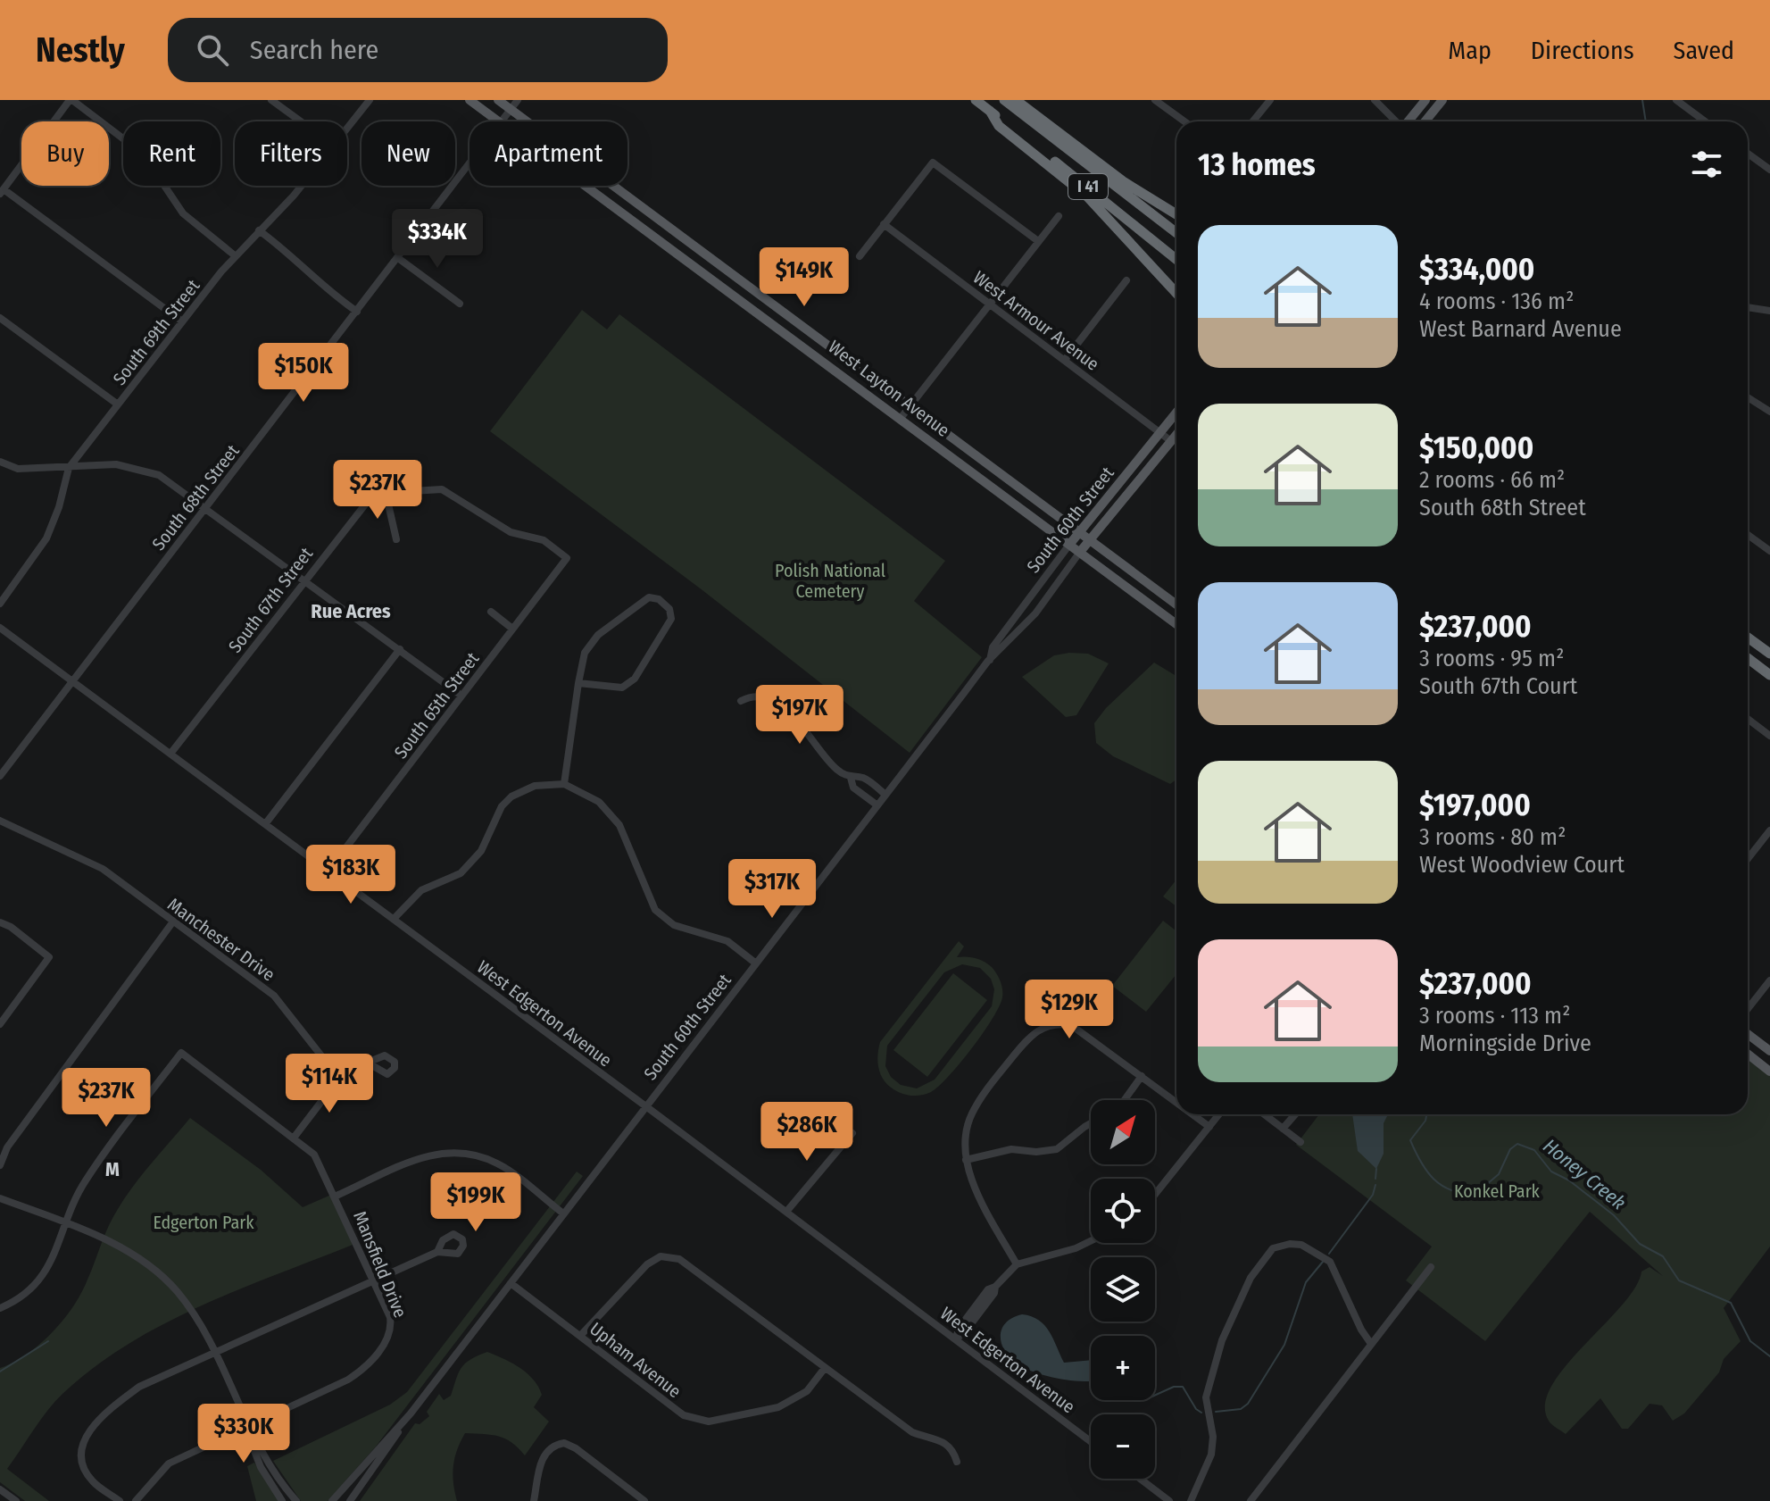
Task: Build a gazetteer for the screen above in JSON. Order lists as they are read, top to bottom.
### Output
{
  "streets": {
    "highway": ["I 41"],
    "main road": ["West Layton Avenue", "South 60th Street"],
    "street": [
      "West Armour Avenue",
      "South 69th Street",
      "South 68th Street",
      "South 67th Street",
      "South 65th Street",
      "Manchester Drive",
      "West Edgerton Avenue",
      "Mansfield Drive",
      "Upham Avenue"
    ]
  },
  "crossings": [
    ["West Armour Avenue", "South 60th Street"],
    ["West Layton Avenue", "South 68th Street"],
    ["West Layton Avenue", "South 60th Street"],
    ["South 68th Street", "West Edgerton Avenue"],
    ["South 60th Street", "West Edgerton Avenue"],
    ["South 60th Street", "Upham Avenue"],
    ["South 67th Street", "South 65th Street"],
    ["South 67th Street", "West Edgerton Avenue"],
    ["South 65th Street", "West Edgerton Avenue"]
  ],
  "districts": ["Rue Acres", "M"],
  "water": ["Honey Creek"],
  "parks": ["Polish National Cemetery", "Konkel Park", "Edgerton Park"],
  "north": "top right",
  "page": {
    "header": "Nestly",
    "search": "Search here",
    "nav": ["Map", "Directions", "Saved"],
    "chip": [
      "Buy",
      "Rent",
      "Filters",
      "New",
      "Apartment"
    ],
    "heading": "13 homes",
    "list": [
      {
        "name": "$334,000",
        "note": "4 rooms · 136 m² · West Barnard Avenue"
      },
      {
        "name": "$150,000",
        "note": "2 rooms · 66 m² · South 68th Street"
      },
      {
        "name": "$237,000",
        "note": "3 rooms · 95 m² · South 67th Court"
      },
      {
        "name": "$197,000",
        "note": "3 rooms · 80 m² · West Woodview Court"
      },
      {
        "name": "$237,000",
        "note": "3 rooms · 113 m² · Morningside Drive"
      }
    ],
    "price": [
      "$334K",
      "$149K",
      "$150K",
      "$237K",
      "$197K",
      "$183K",
      "$317K",
      "$129K",
      "$114K",
      "$237K",
      "$286K",
      "$199K",
      "$330K"
    ],
    "map_buttons": ["+", "−"]
  }
}
